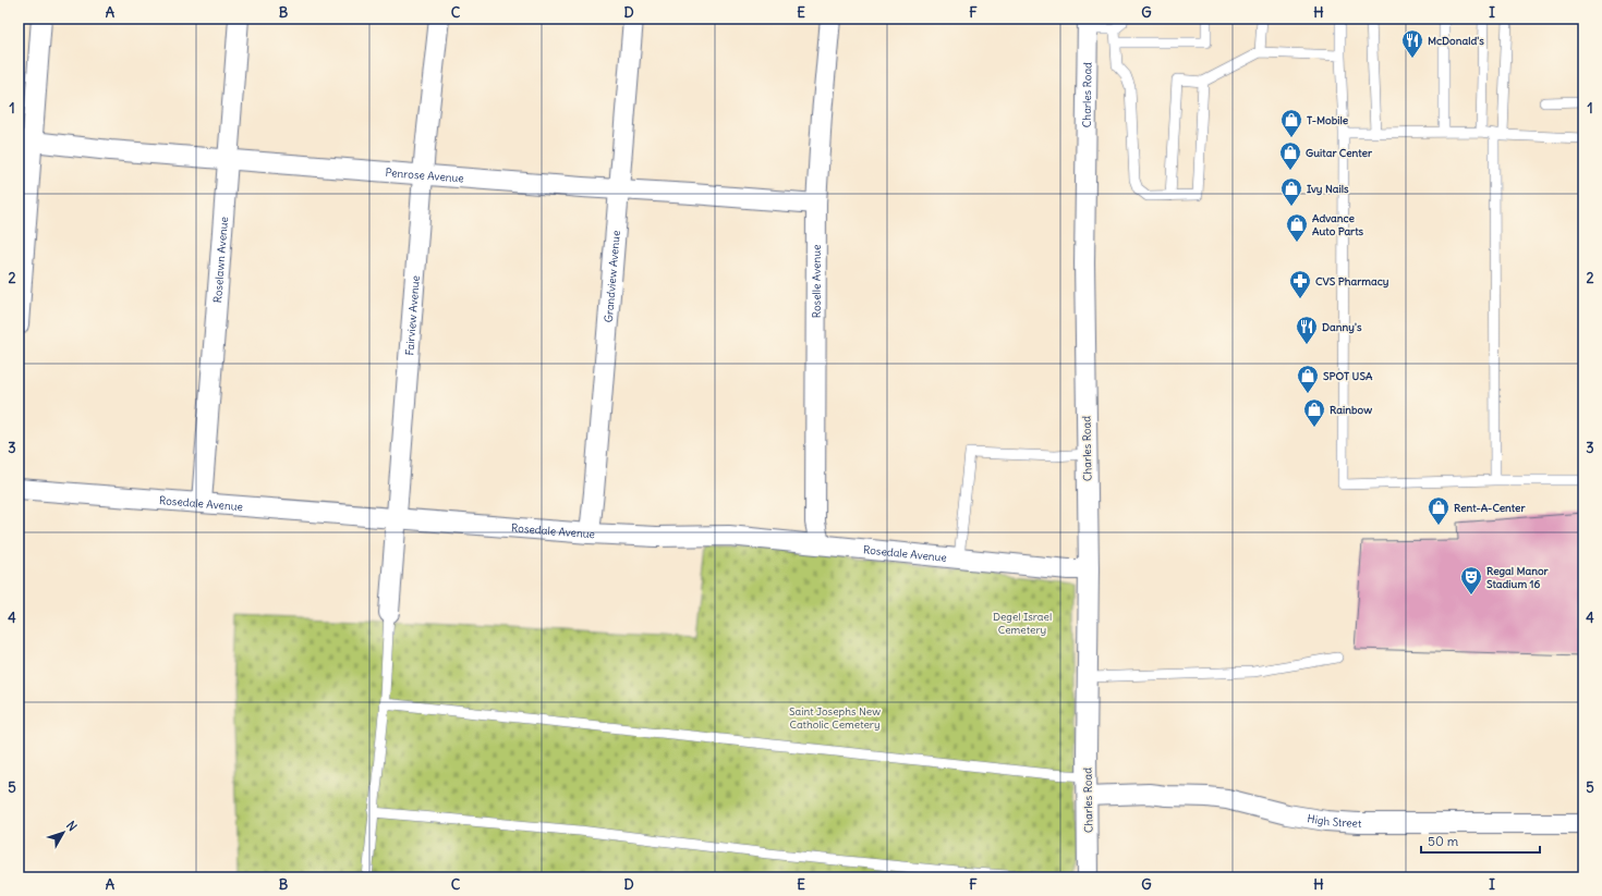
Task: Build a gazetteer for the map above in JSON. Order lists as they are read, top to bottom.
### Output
{
  "streets": {
    "street": [
      "Charles Road",
      "Penrose Avenue",
      "Roselawn Avenue",
      "Grandview Avenue",
      "Roselle Avenue",
      "Fairview Avenue",
      "Rosedale Avenue",
      "High Street"
    ]
  },
  "crossings": [
    ["Charles Road", "Rosedale Avenue"],
    ["Charles Road", "High Street"],
    ["Penrose Avenue", "Roselawn Avenue"],
    ["Penrose Avenue", "Grandview Avenue"],
    ["Penrose Avenue", "Roselle Avenue"],
    ["Penrose Avenue", "Fairview Avenue"],
    ["Roselawn Avenue", "Rosedale Avenue"],
    ["Grandview Avenue", "Rosedale Avenue"],
    ["Roselle Avenue", "Rosedale Avenue"],
    ["Fairview Avenue", "Rosedale Avenue"]
  ],
  "parks": ["Degel Israel Cemetery", "Saint Josephs New Catholic Cemetery"],
  "places": {
    "restaurant": ["McDonald's", "Danny's"],
    "shop": [
      "T-Mobile",
      "Guitar Center",
      "Ivy Nails",
      "Advance Auto Parts",
      "SPOT USA",
      "Rainbow",
      "Rent-A-Center"
    ],
    "pharmacy": ["CVS Pharmacy"],
    "theatre": ["Regal Manor Stadium 16"]
  },
  "scale_bar": "50 m",
  "north": "top right",
  "grid": {
    "columns": [
      "A",
      "B",
      "C",
      "D",
      "E",
      "F",
      "G",
      "H",
      "I"
    ],
    "rows": [
      "1",
      "2",
      "3",
      "4",
      "5"
    ]
  }
}
